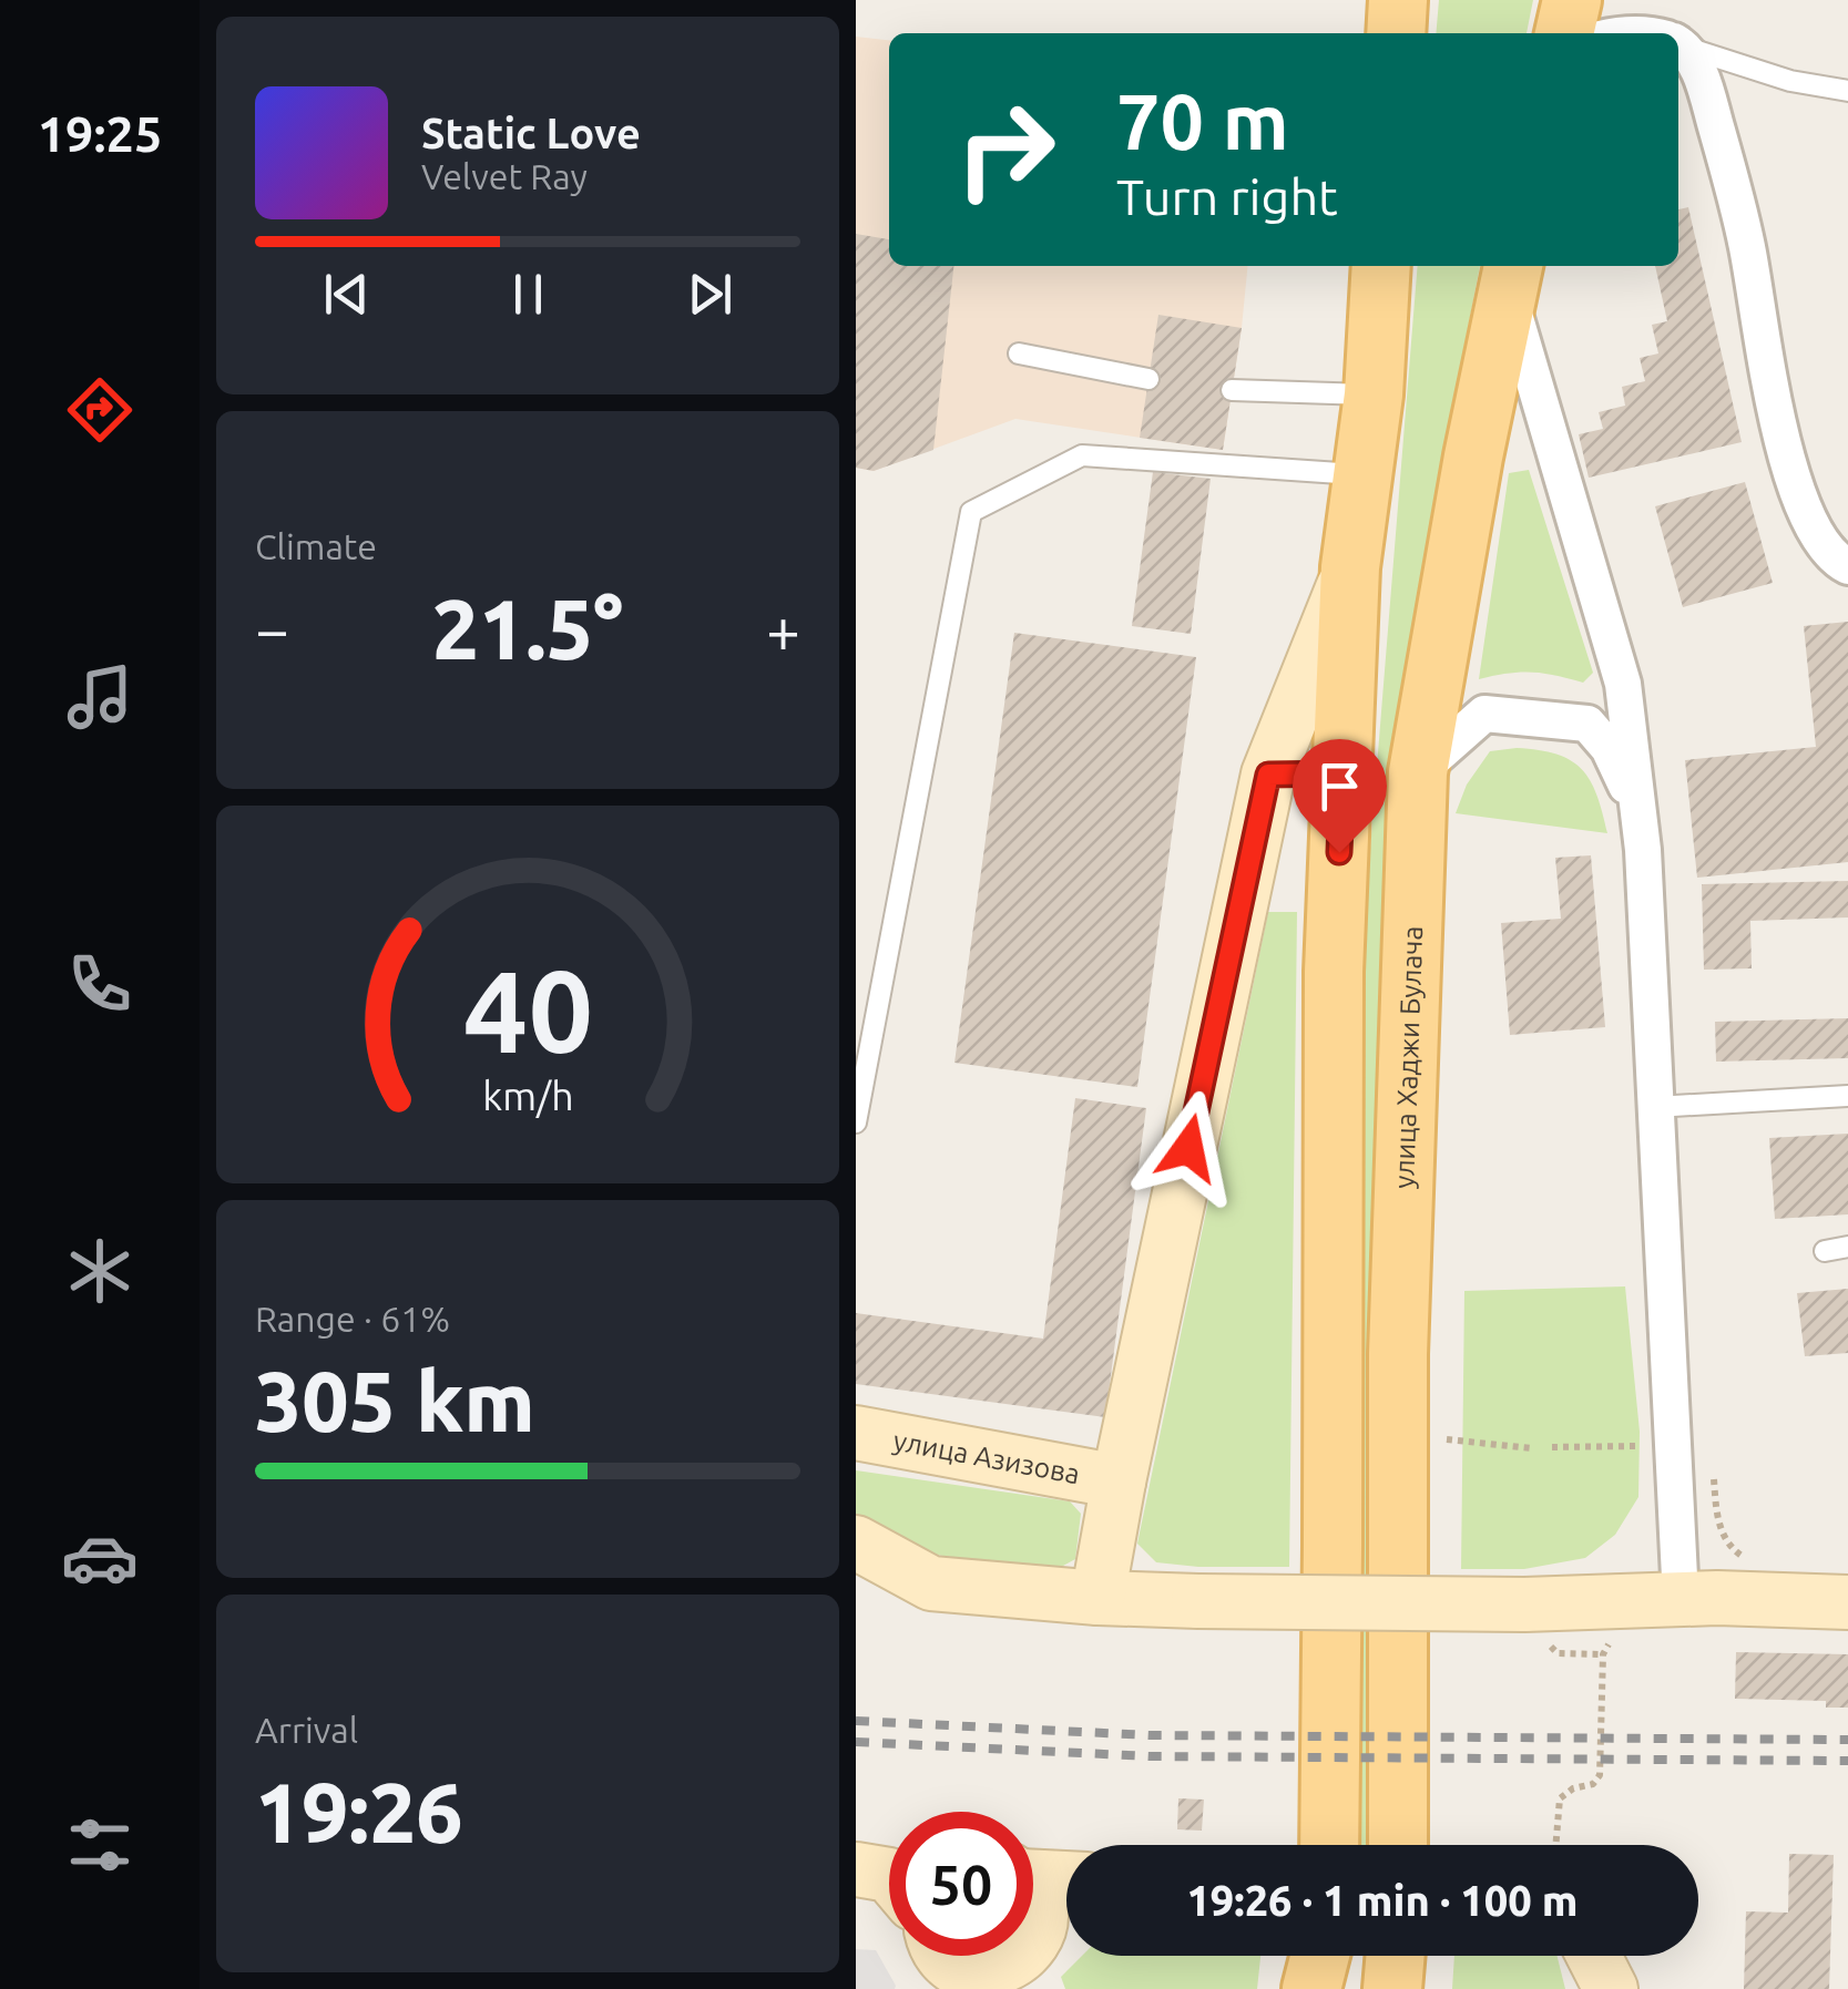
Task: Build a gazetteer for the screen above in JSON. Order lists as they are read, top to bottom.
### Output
{
  "streets": {
    "main road": ["улица Хаджи Булача", "улица Азизова"]
  },
  "page": {
    "tabs": "19:25",
    "turn": ["70 m", "Turn right"],
    "song": ["Static Love", "Velvet Ray"],
    "tile": [
      "Climate",
      ["Range · 61%", "305 km"],
      ["Arrival", "19:26"]
    ],
    "heat": ["−", "21.5°", "+"],
    "limit": "50",
    "trip": "19:26 · 1 min · 100 m",
    "gauge": ["40", "km/h"]
  }
}
